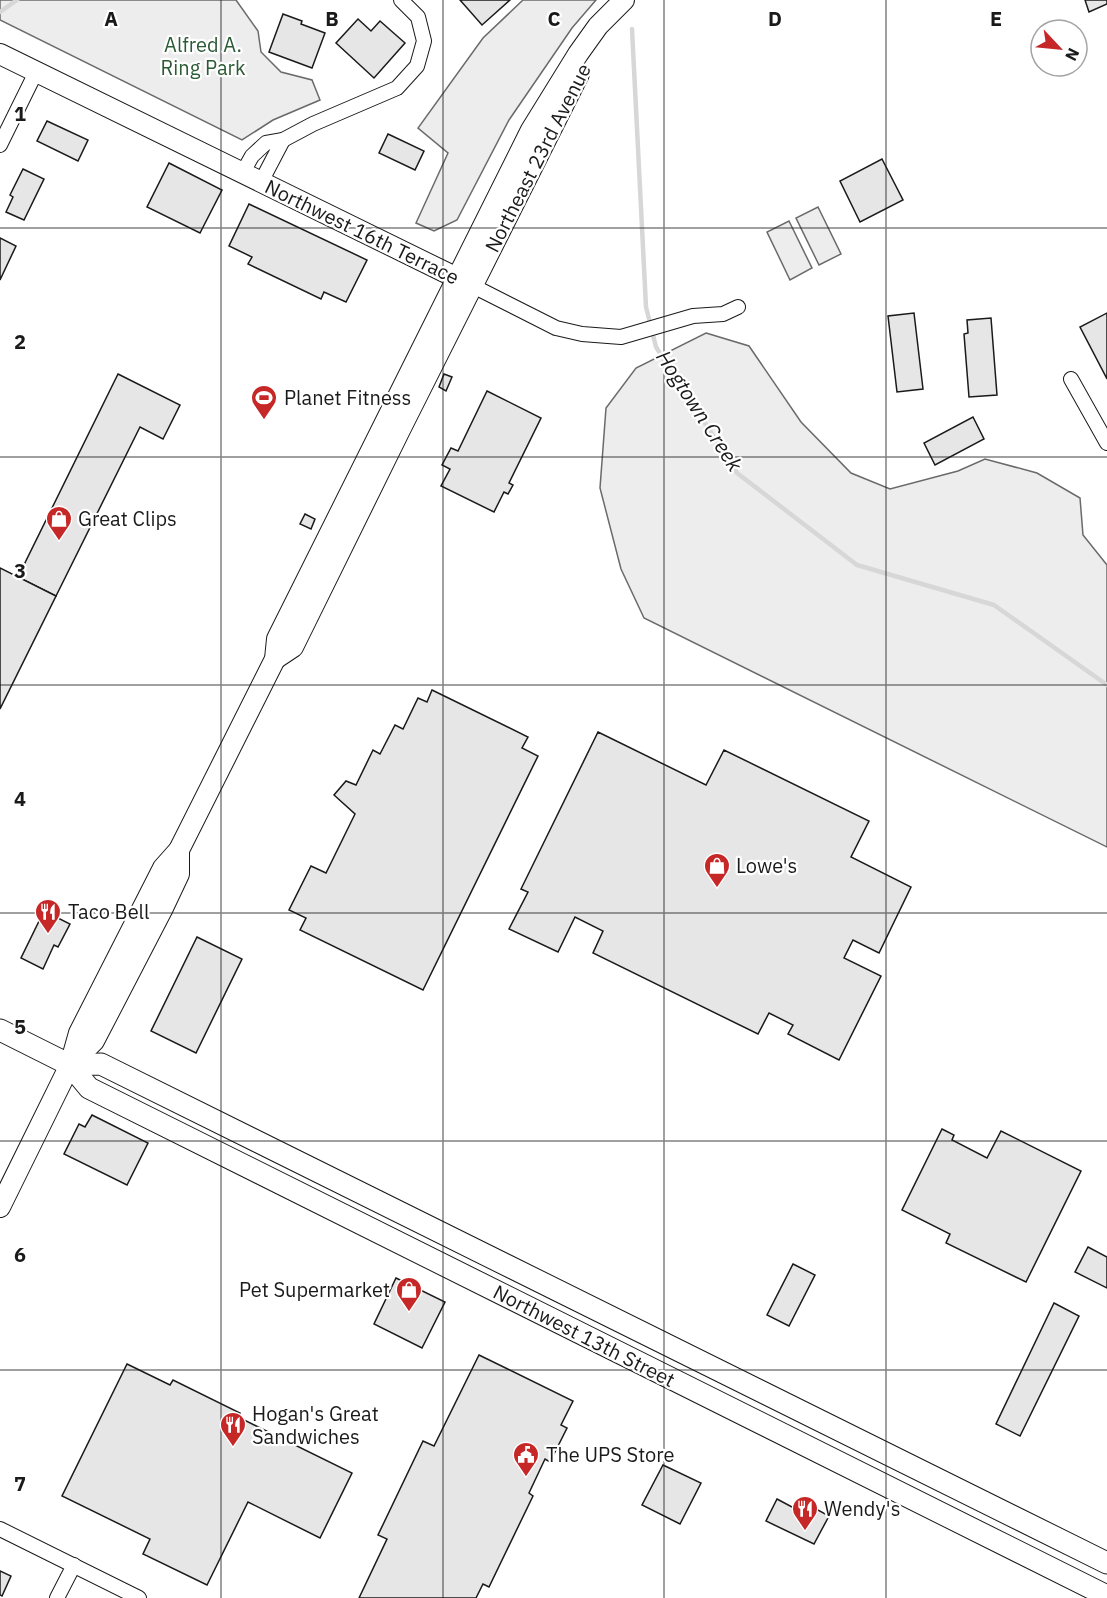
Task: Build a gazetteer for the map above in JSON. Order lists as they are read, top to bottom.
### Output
{
  "streets": {
    "main road": ["Northwest 13th Street"],
    "street": ["Northeast 23rd Avenue", "Northwest 16th Terrace"]
  },
  "crossings": [
    ["Northeast 23rd Avenue", "Northwest 16th Terrace"],
    ["Northeast 23rd Avenue", "Northwest 13th Street"]
  ],
  "water": ["Hogtown Creek"],
  "parks": ["Alfred A. Ring Park"],
  "places": {
    "sports": ["Planet Fitness"],
    "shop": ["Great Clips", "Lowe's", "Pet Supermarket"],
    "restaurant": ["Taco Bell", "Hogan's Great Sandwiches", "Wendy's"],
    "public building": ["The UPS Store"]
  },
  "north": "bottom right",
  "grid": {
    "columns": [
      "A",
      "B",
      "C",
      "D",
      "E"
    ],
    "rows": [
      "1",
      "2",
      "3",
      "4",
      "5",
      "6",
      "7"
    ]
  }
}
